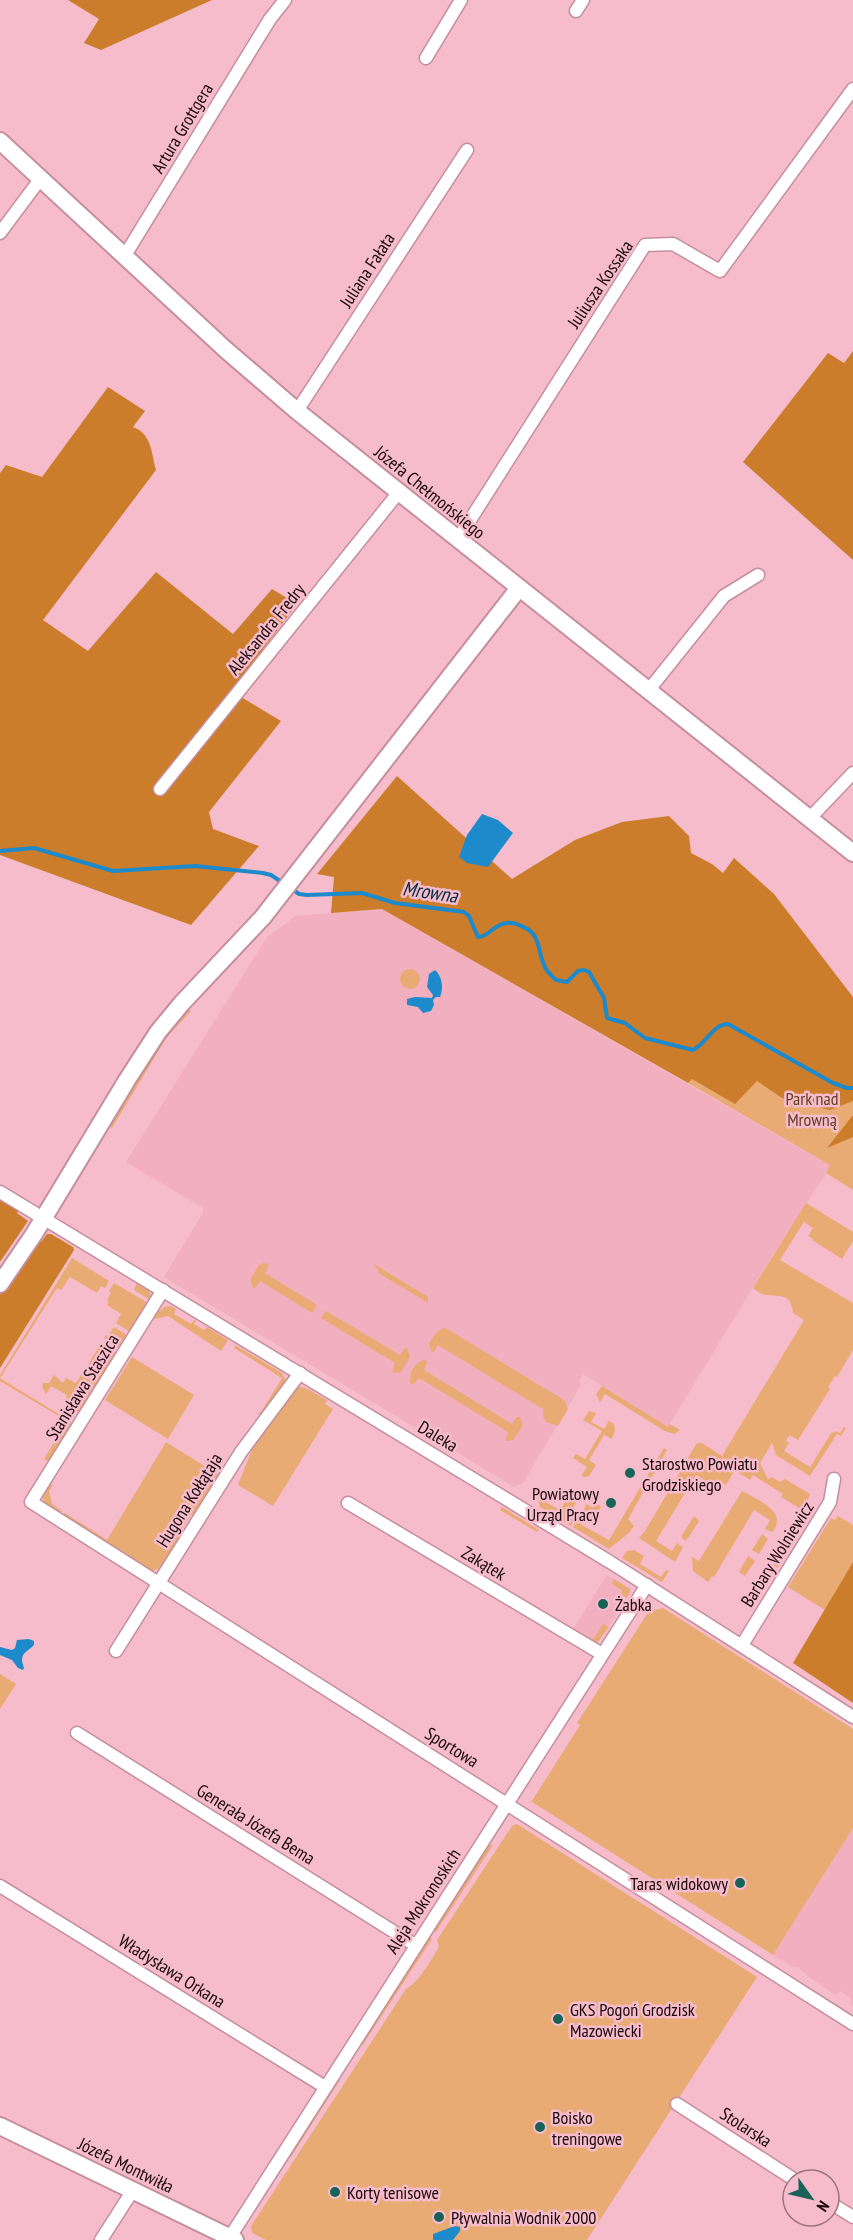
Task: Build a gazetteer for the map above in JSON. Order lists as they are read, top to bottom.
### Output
{
  "streets": {
    "street": [
      "Artura Grottgera",
      "Juliana Fałata",
      "Juliusza Kossaka",
      "Józefa Chełmońskiego",
      "Aleksandra Fredry",
      "Stanisława Staszica",
      "Daleka",
      "Hugona Kołłątaja",
      "Barbary Wolniewicz",
      "Zakątek",
      "Sportowa",
      "Generała Józefa Bema",
      "Aleja Mokronoskich",
      "Władysława Orkana",
      "Stolarska",
      "Józefa Montwiłła"
    ]
  },
  "crossings": [
    ["Artura Grottgera", "Józefa Chełmońskiego"],
    ["Juliana Fałata", "Józefa Chełmońskiego"],
    ["Juliusza Kossaka", "Józefa Chełmońskiego"],
    ["Józefa Chełmońskiego", "Aleksandra Fredry"],
    ["Stanisława Staszica", "Daleka"],
    ["Stanisława Staszica", "Sportowa"],
    ["Daleka", "Hugona Kołłątaja"],
    ["Daleka", "Barbary Wolniewicz"],
    ["Daleka", "Aleja Mokronoskich"],
    ["Hugona Kołłątaja", "Sportowa"],
    ["Zakątek", "Aleja Mokronoskich"],
    ["Sportowa", "Aleja Mokronoskich"],
    ["Generała Józefa Bema", "Aleja Mokronoskich"],
    ["Aleja Mokronoskich", "Władysława Orkana"],
    ["Aleja Mokronoskich", "Józefa Montwiłła"]
  ],
  "water": ["Mrowna"],
  "parks": ["Park nad Mrowną"],
  "places": [
    "Starostwo Powiatu Grodziskiego",
    "Powiatowy Urząd Pracy",
    "Żabka",
    "Taras widokowy",
    "GKS Pogoń Grodzisk Mazowiecki",
    "Boisko treningowe",
    "Korty tenisowe",
    "Pływalnia Wodnik 2000"
  ],
  "north": "bottom right"
}
